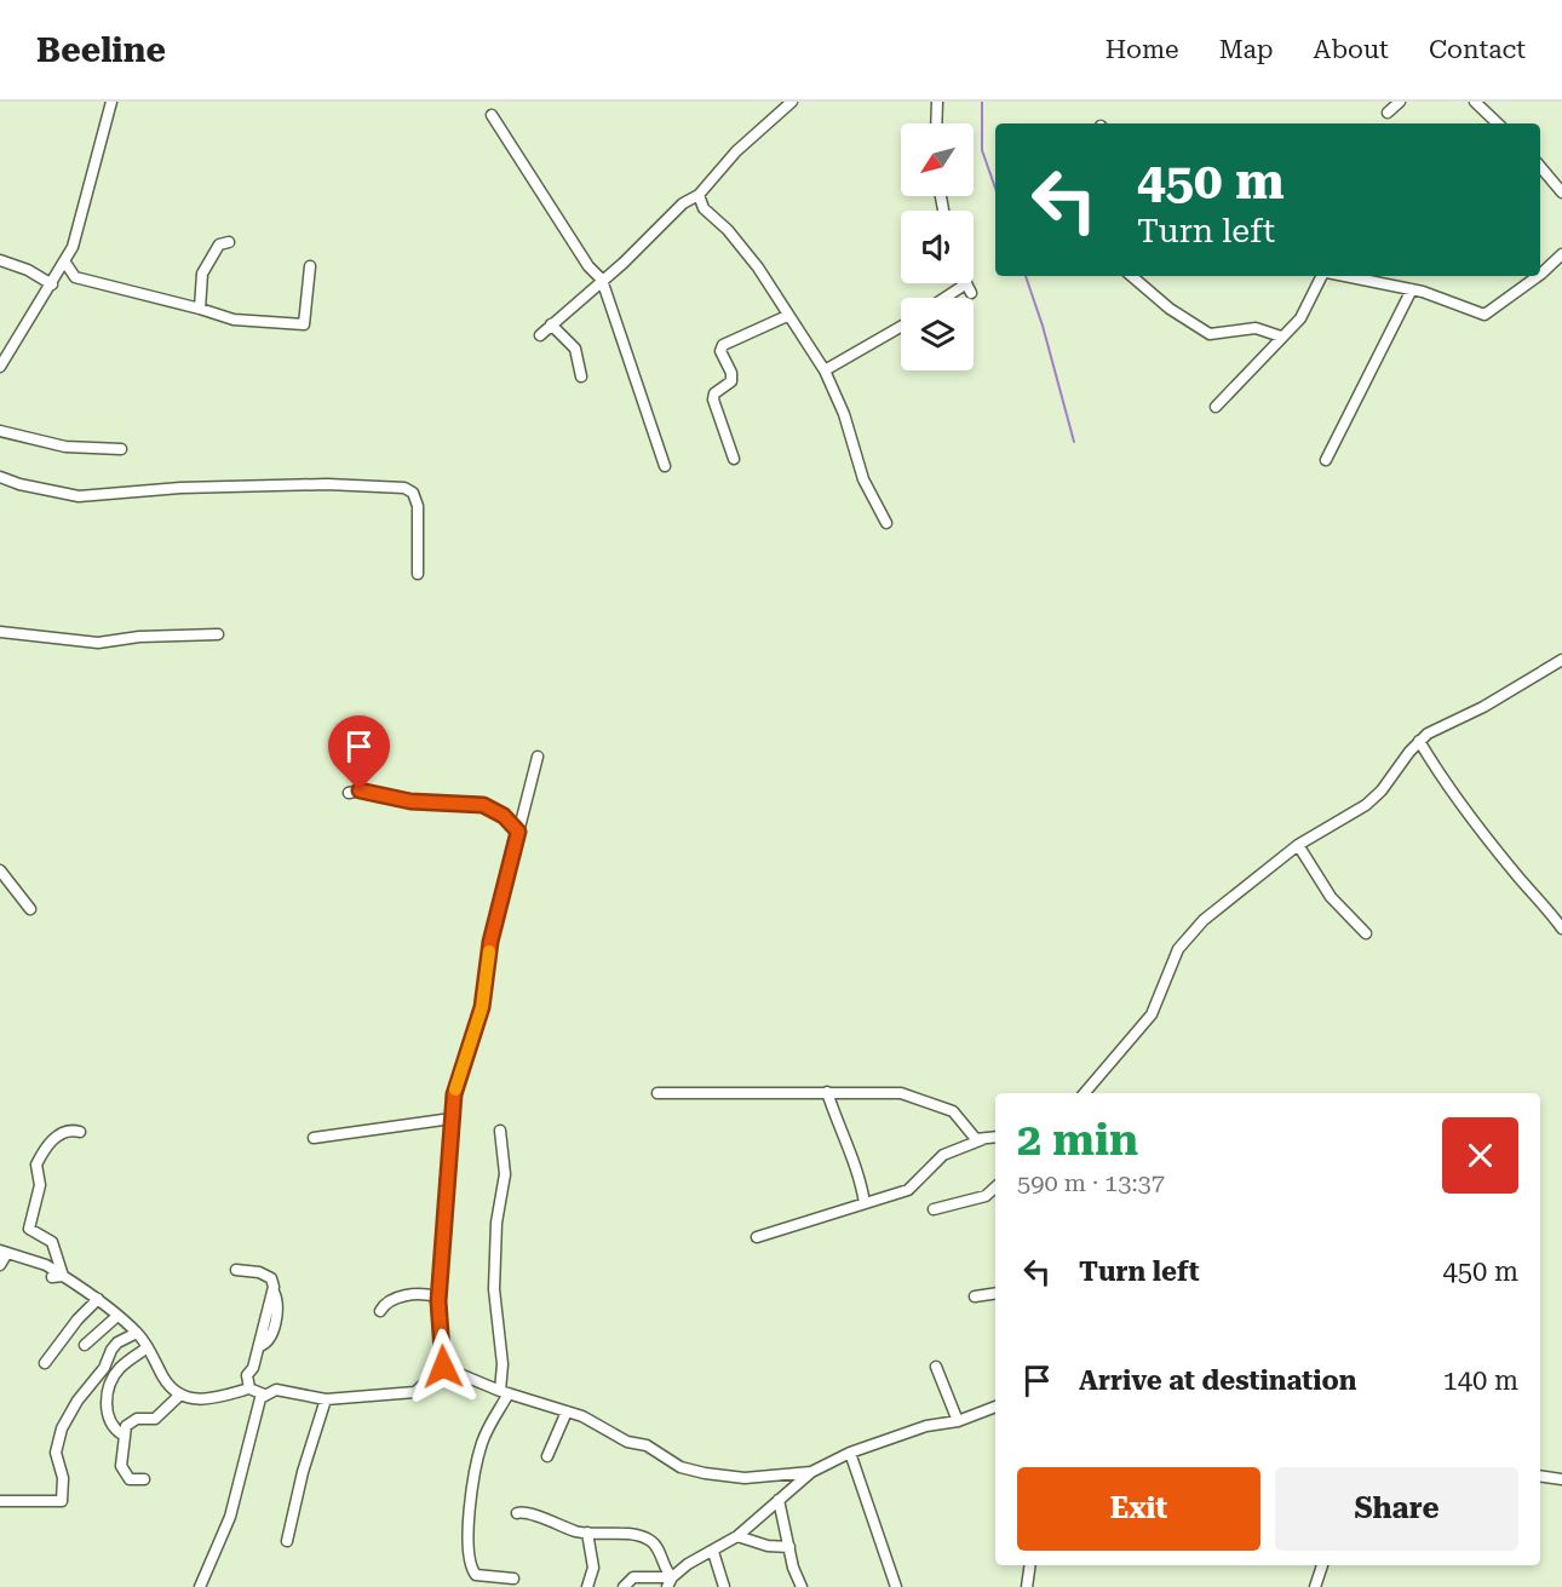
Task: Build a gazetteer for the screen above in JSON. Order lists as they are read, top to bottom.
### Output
{
  "north": "bottom left",
  "page": {
    "header": "Beeline",
    "nav": [
      "Home",
      "Map",
      "About",
      "Contact"
    ],
    "turn": ["450 m", "Turn left"],
    "heading": ["2 min", "590 m · 13:37"],
    "list": [
      {
        "name": "Turn left",
        "value": "450 m"
      },
      {
        "name": "Arrive at destination",
        "value": "140 m"
      }
    ],
    "buttons": ["Exit", "Share"]
  }
}
